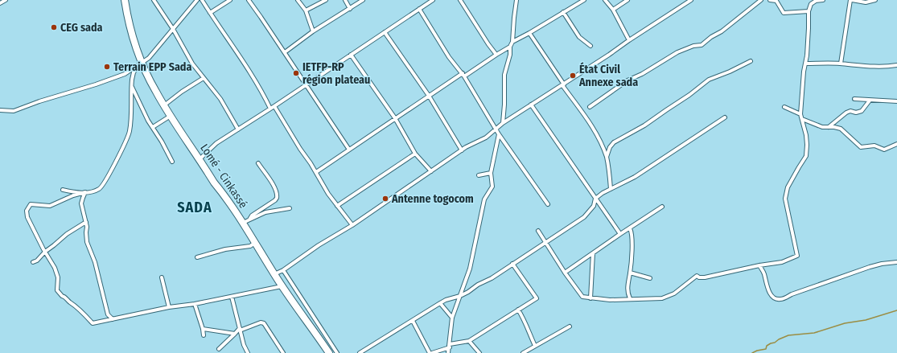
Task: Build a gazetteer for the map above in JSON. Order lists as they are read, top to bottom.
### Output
{
  "streets": {
    "highway": ["Lomé - Cinkassé"]
  },
  "districts": ["SADA"],
  "places": [
    "CEG sada",
    "Terrain EPP Sada",
    "IETFP-RP région plateau",
    "État Civil Annexe sada",
    "Antenne togocom"
  ]
}
